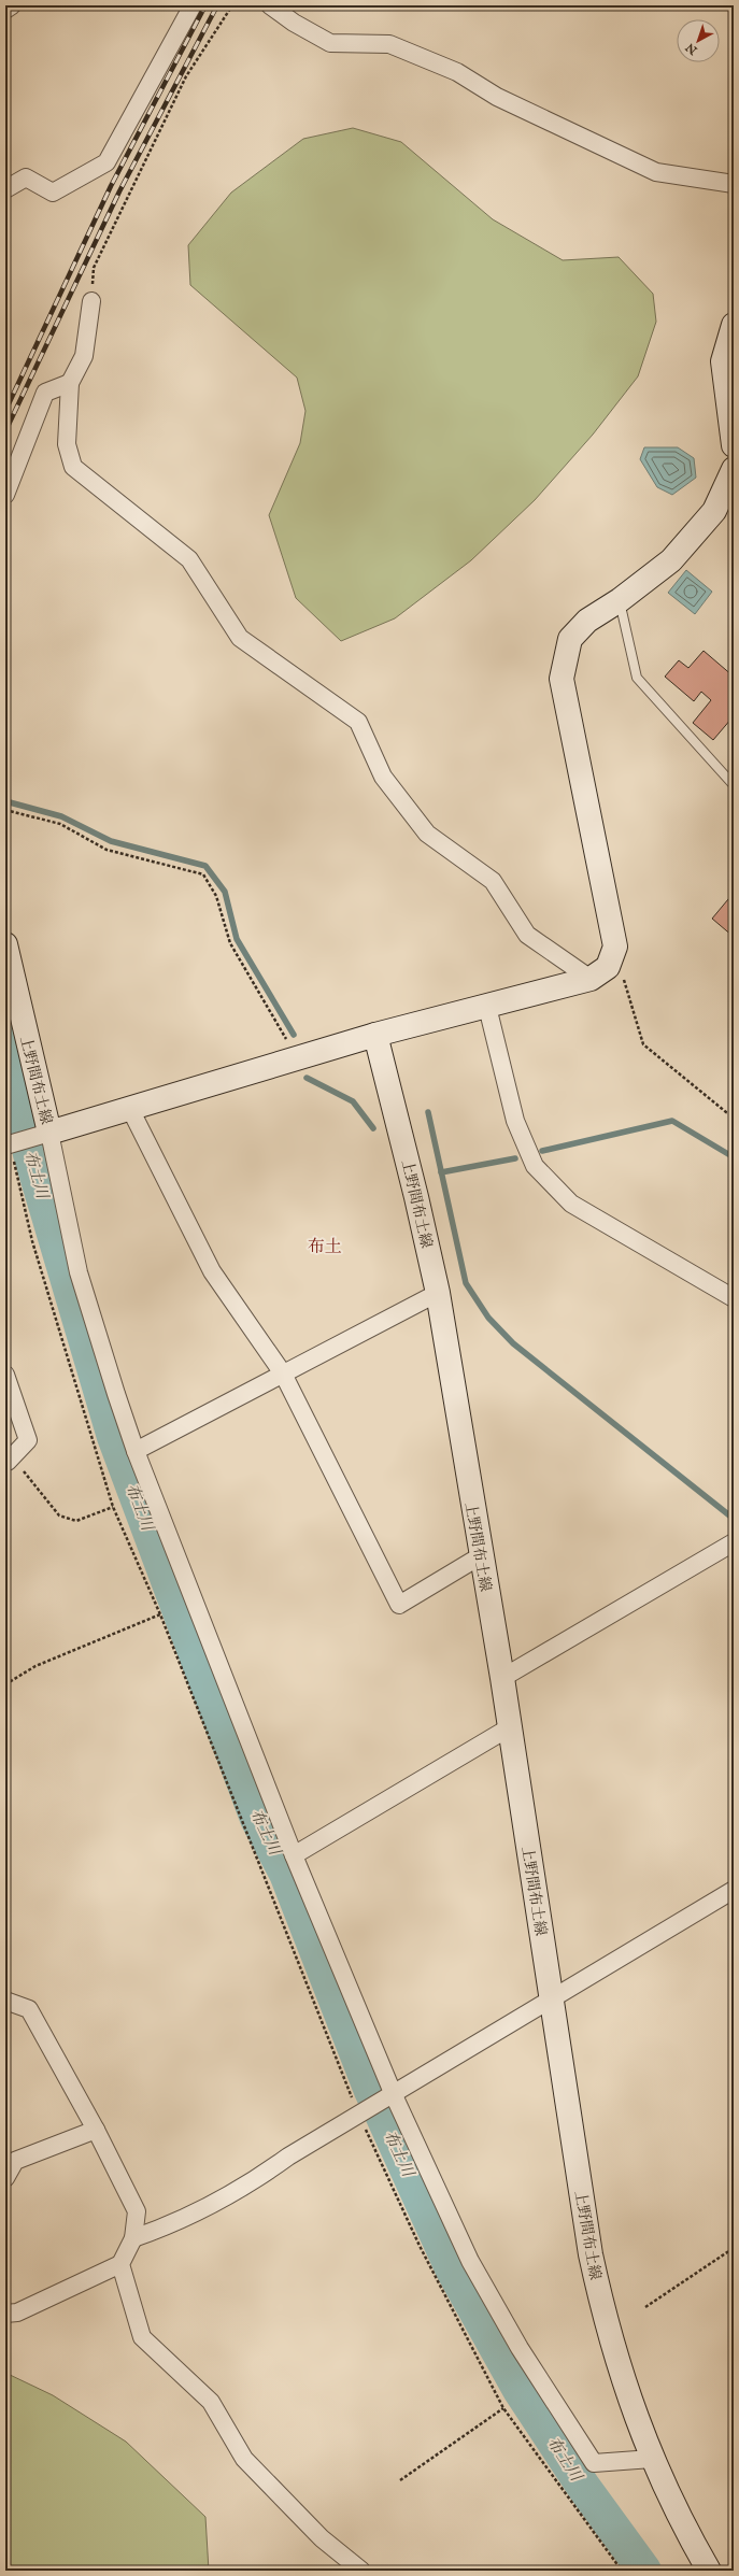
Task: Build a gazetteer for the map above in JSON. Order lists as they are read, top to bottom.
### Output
{
  "streets": {
    "main road": ["上野間布土線"]
  },
  "districts": ["布土"],
  "water": ["布土川"],
  "north": "bottom left"
}
